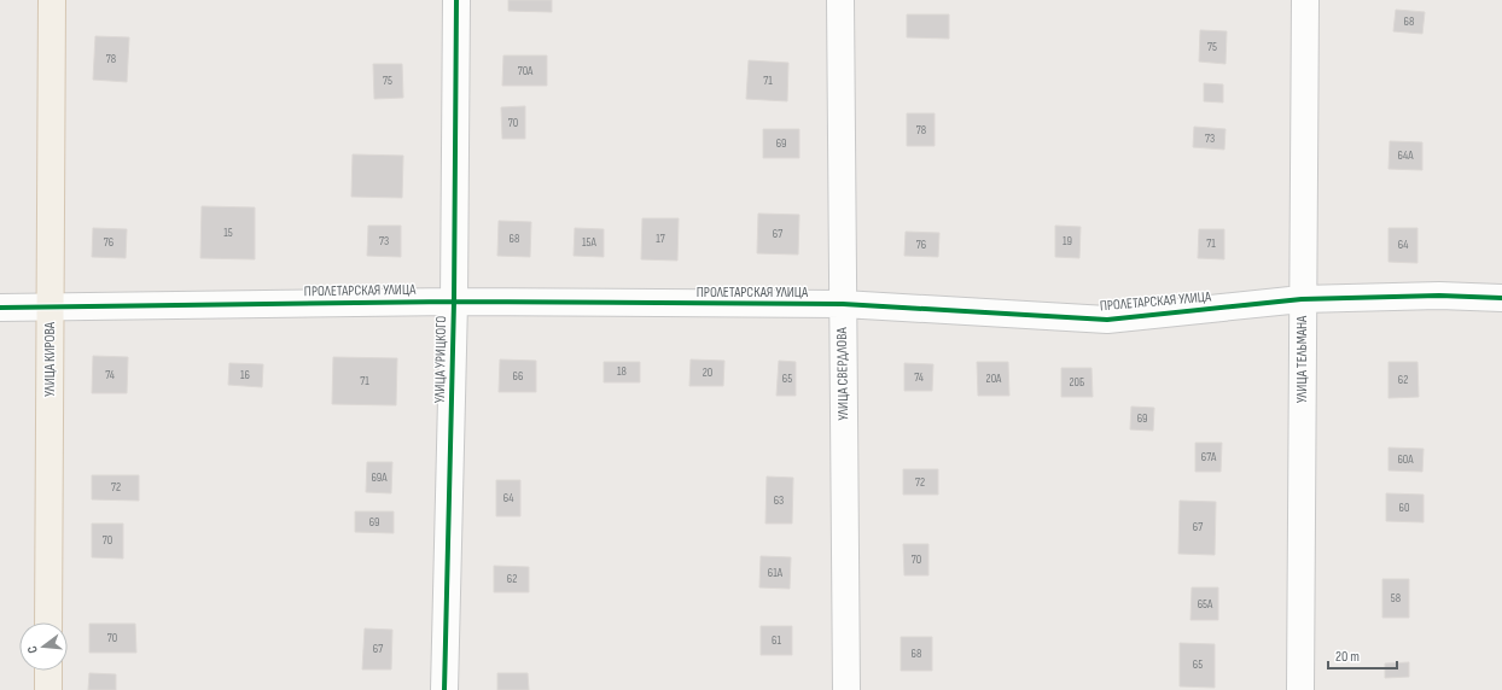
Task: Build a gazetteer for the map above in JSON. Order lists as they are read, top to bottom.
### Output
{
  "streets": {
    "main road": ["УЛИЦА КИРОВА"],
    "street": [
      "ПРОЛЕТАРСКАЯ УЛИЦА",
      "УЛИЦА УРИЦКОГО",
      "УЛИЦА ТЕЛЬМАНА",
      "УЛИЦА СВЕРДЛОВА"
    ]
  },
  "crossings": [
    ["ПРОЛЕТАРСКАЯ УЛИЦА", "УЛИЦА КИРОВА"],
    ["ПРОЛЕТАРСКАЯ УЛИЦА", "УЛИЦА УРИЦКОГО"],
    ["ПРОЛЕТАРСКАЯ УЛИЦА", "УЛИЦА ТЕЛЬМАНА"],
    ["ПРОЛЕТАРСКАЯ УЛИЦА", "УЛИЦА СВЕРДЛОВА"]
  ],
  "house_numbers": [
    "68",
    "75",
    "78",
    "70А",
    "75",
    "71",
    "70",
    "78",
    "73",
    "69",
    "64А",
    "15",
    "67",
    "68",
    "17",
    "73",
    "19",
    "76",
    "15А",
    "71",
    "76",
    "64",
    "18",
    "20",
    "74",
    "16",
    "66",
    "74",
    "65",
    "20А",
    "62",
    "71",
    "20Б",
    "69",
    "67А",
    "60А",
    "69А",
    "72",
    "72",
    "64",
    "63",
    "60",
    "69",
    "67",
    "70",
    "70",
    "61А",
    "62",
    "58",
    "65А",
    "70",
    "61",
    "67",
    "68",
    "65"
  ],
  "scale_bar": "20 m",
  "north": "left"
}
